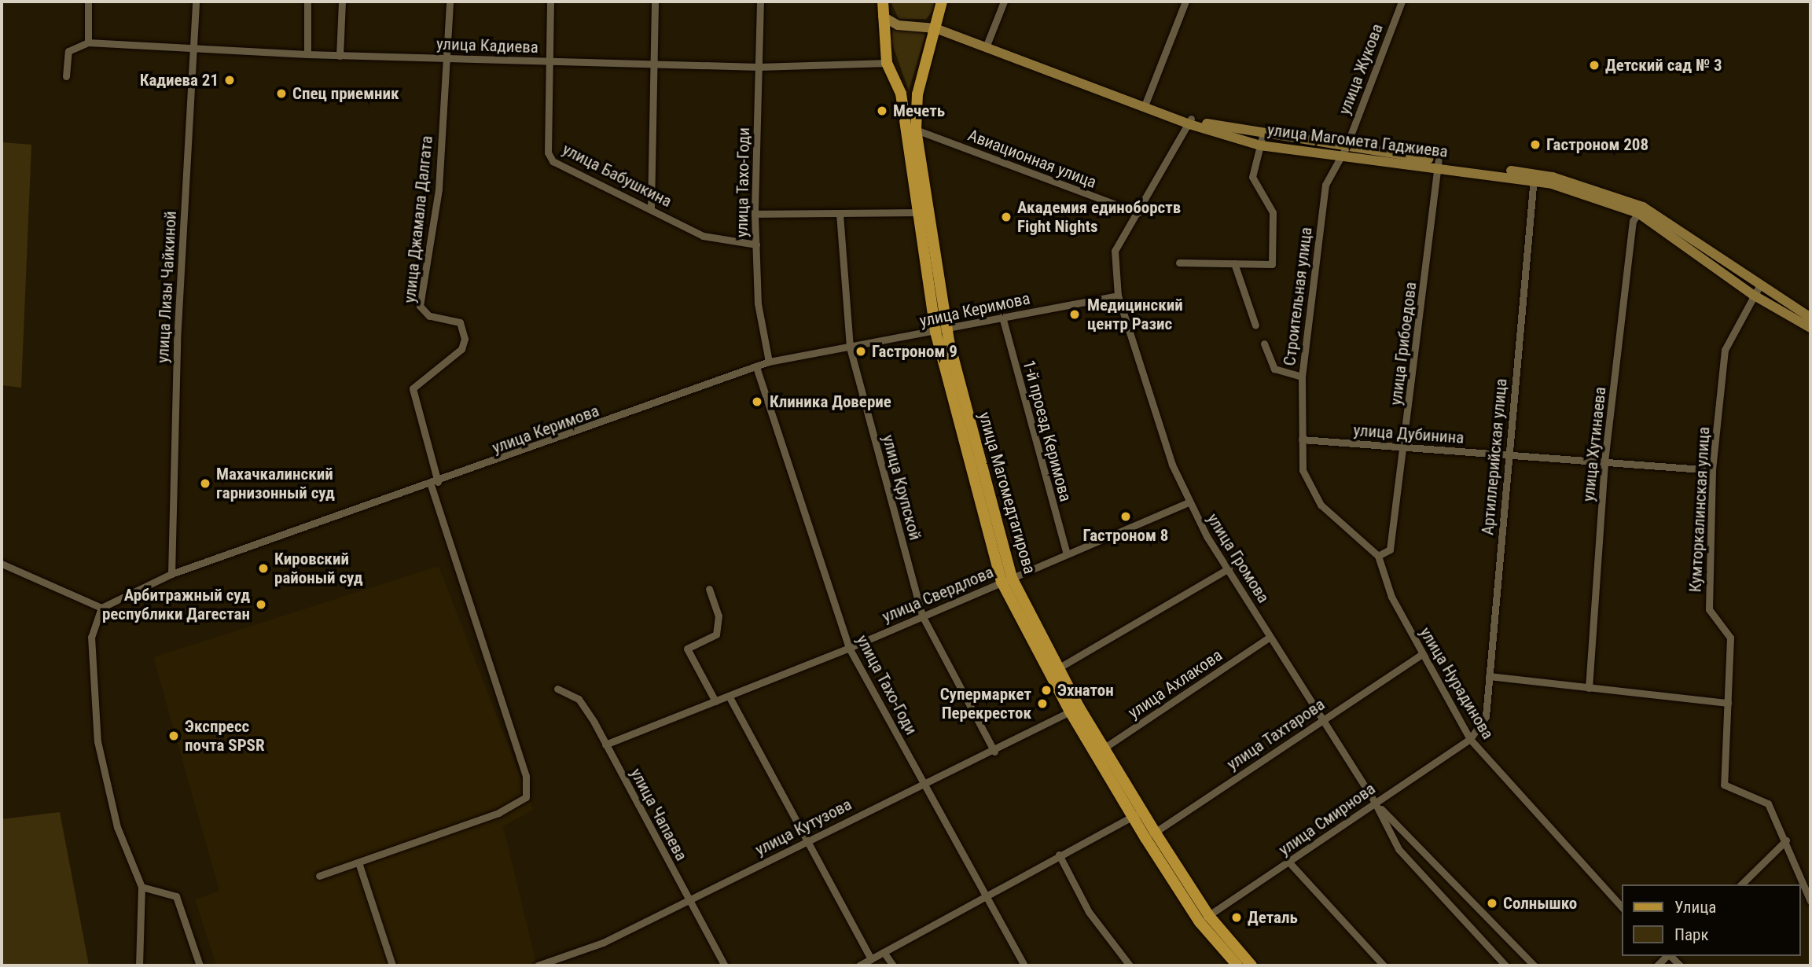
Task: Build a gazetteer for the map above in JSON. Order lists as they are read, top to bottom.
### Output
{
  "streets": {
    "main road": ["улица Магомета Гаджиева", "улица Магомедтагирова"],
    "street": [
      "улица Кадиева",
      "улица Жукова",
      "Авиационная улица",
      "улица Бабушкина",
      "улица Тахо-Годи",
      "улица Джамала Далгата",
      "улица Лизы Чайкиной",
      "Строительная улица",
      "улица Керимова",
      "улица Грибоедова",
      "1-й проезд Керимова",
      "улица Дубинина",
      "улица Хутинаева",
      "Артиллерийская улица",
      "улица Крупской",
      "Кумторкалинская улица",
      "улица Громова",
      "улица Свердлова",
      "улица Нурадинова",
      "улица Ахлакова",
      "улица Тахтарова",
      "улица Чапаева",
      "улица Смирнова",
      "улица Кутузова"
    ]
  },
  "crossings": [
    ["улица Кадиева", "улица Бабушкина"],
    ["улица Кадиева", "улица Тахо-Годи"],
    ["улица Кадиева", "улица Джамала Далгата"],
    ["улица Кадиева", "улица Лизы Чайкиной"],
    ["улица Кадиева", "улица Магомедтагирова"],
    ["улица Жукова", "улица Магомета Гаджиева"],
    ["улица Жукова", "Строительная улица"],
    ["улица Магомета Гаджиева", "Строительная улица"],
    ["улица Магомета Гаджиева", "улица Грибоедова"],
    ["улица Магомета Гаджиева", "улица Хутинаева"],
    ["улица Магомета Гаджиева", "Артиллерийская улица"],
    ["улица Магомета Гаджиева", "улица Магомедтагирова"],
    ["улица Магомета Гаджиева", "Кумторкалинская улица"],
    ["улица Магомета Гаджиева", "улица Громова"],
    ["Авиационная улица", "улица Магомедтагирова"],
    ["Авиационная улица", "улица Громова"],
    ["улица Бабушкина", "улица Тахо-Годи"],
    ["улица Тахо-Годи", "улица Керимова"],
    ["улица Тахо-Годи", "улица Свердлова"],
    ["улица Тахо-Годи", "улица Кутузова"],
    ["улица Джамала Далгата", "улица Керимова"],
    ["улица Лизы Чайкиной", "улица Керимова"],
    ["Строительная улица", "улица Грибоедова"],
    ["Строительная улица", "улица Дубинина"],
    ["Строительная улица", "улица Нурадинова"],
    ["улица Керимова", "1-й проезд Керимова"],
    ["улица Керимова", "улица Крупской"],
    ["улица Керимова", "улица Магомедтагирова"],
    ["улица Керимова", "улица Громова"],
    ["улица Грибоедова", "улица Дубинина"],
    ["улица Грибоедова", "улица Нурадинова"],
    ["1-й проезд Керимова", "улица Свердлова"],
    ["улица Дубинина", "улица Хутинаева"],
    ["улица Дубинина", "Артиллерийская улица"],
    ["улица Дубинина", "Кумторкалинская улица"],
    ["Артиллерийская улица", "улица Нурадинова"],
    ["Артиллерийская улица", "улица Смирнова"],
    ["улица Крупской", "улица Свердлова"],
    ["улица Крупской", "улица Кутузова"],
    ["улица Магомедтагирова", "улица Свердлова"],
    ["улица Магомедтагирова", "улица Ахлакова"],
    ["улица Магомедтагирова", "улица Тахтарова"],
    ["улица Магомедтагирова", "улица Смирнова"],
    ["улица Магомедтагирова", "улица Кутузова"],
    ["улица Громова", "улица Свердлова"],
    ["улица Громова", "улица Ахлакова"],
    ["улица Громова", "улица Тахтарова"],
    ["улица Громова", "улица Смирнова"],
    ["улица Свердлова", "улица Чапаева"],
    ["улица Нурадинова", "улица Тахтарова"],
    ["улица Нурадинова", "улица Смирнова"],
    ["улица Чапаева", "улица Кутузова"]
  ],
  "places": [
    "Детский сад № 3",
    "Кадиева 21",
    "Спец приемник",
    "Мечеть",
    "Гастроном 208",
    "Академия единоборств Fight Nights",
    "Медицинский центр Разис",
    "Гастроном 9",
    "Клиника Доверие",
    "Махачкалинский гарнизонный суд",
    "Гастроном 8",
    "Кировский районый суд",
    "Арбитражный суд республики Дагестан",
    "Эхнатон",
    "Супермаркет Перекресток",
    "Экспресс почта SPSR",
    "Солнышко",
    "Деталь"
  ],
  "legend": ["Улица", "Парк"]
}
